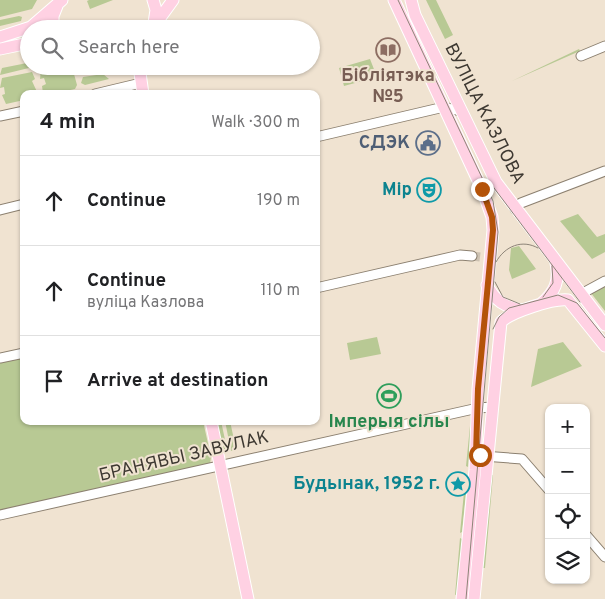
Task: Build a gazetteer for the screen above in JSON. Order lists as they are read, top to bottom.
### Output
{
  "streets": {
    "main road": ["ВУЛІЦА КАЗЛОВА"],
    "street": ["БРАНЯВЫ ЗАВУЛАК"]
  },
  "crossings": [
    ["ВУЛІЦА КАЗЛОВА", "БРАНЯВЫ ЗАВУЛАК"]
  ],
  "places": {
    "library": ["Бібліятэка №5"],
    "public building": ["СДЭК"],
    "theatre": ["Мір"],
    "sports": ["Імперыя сілы"],
    "place": ["Будынак, 1952 г."]
  },
  "page": {
    "search": "Search here",
    "heading": ["4 min", "Walk · 300 m"],
    "list": [
      ["Continue", "190 m"],
      ["Continue", "вуліца Казлова", "110 m"],
      "Arrive at destination"
    ],
    "map_buttons": ["+", "−"]
  }
}
